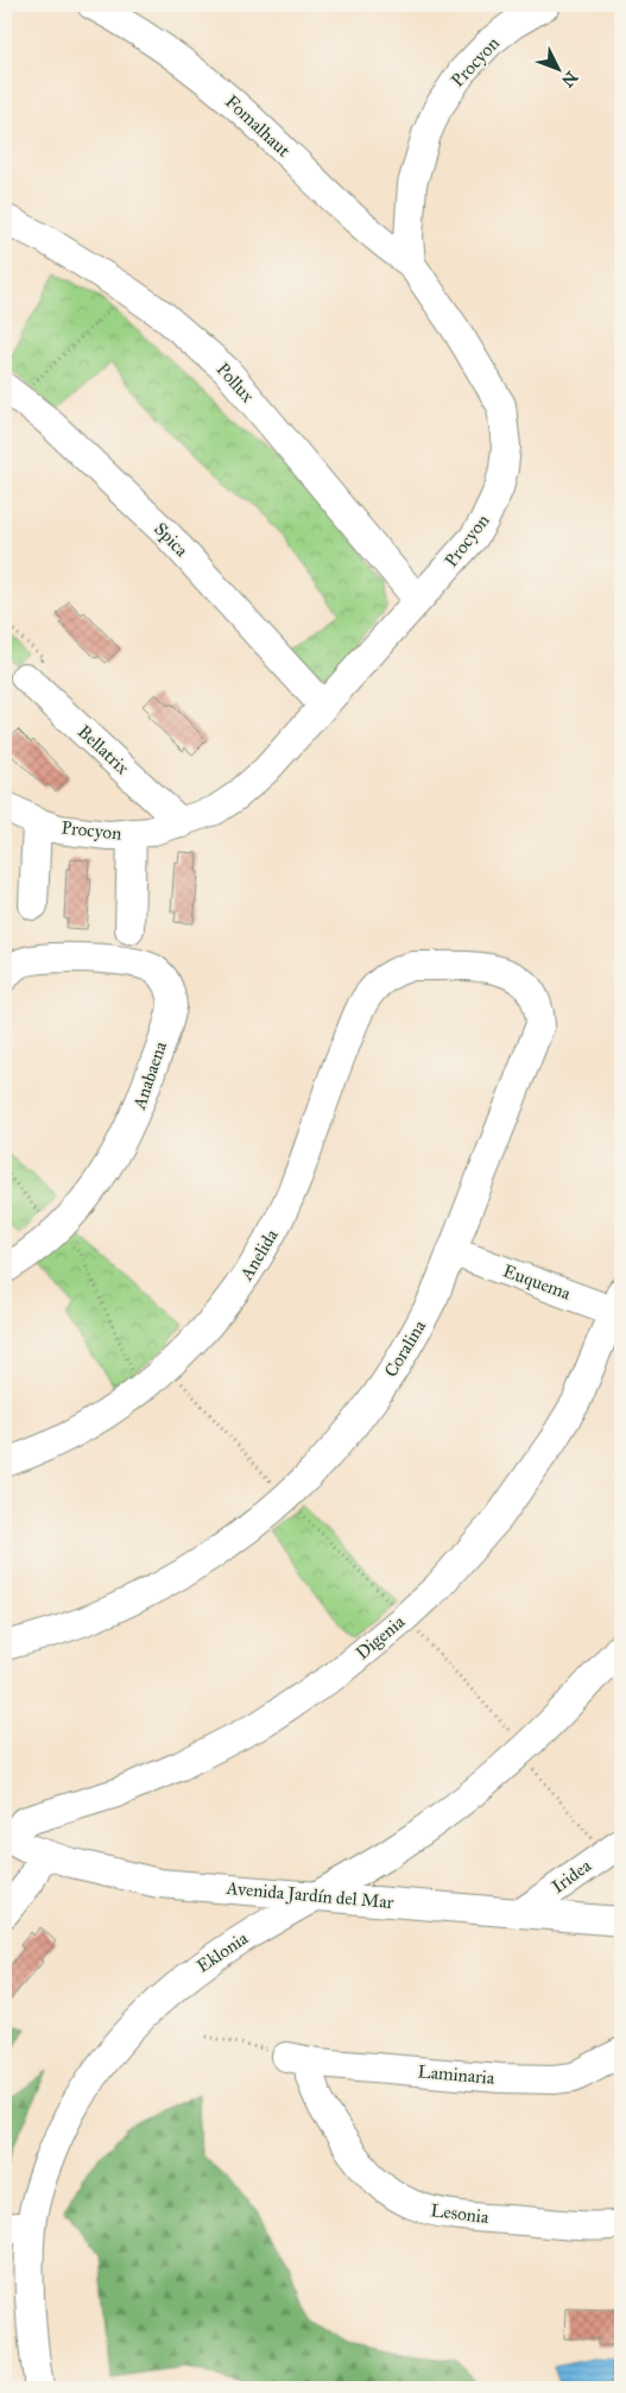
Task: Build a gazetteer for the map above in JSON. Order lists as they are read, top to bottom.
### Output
{
  "streets": {
    "street": [
      "Procyon",
      "Fomalhaut",
      "Pollux",
      "Spica",
      "Bellatrix",
      "Anabaena",
      "Anelida",
      "Euquema",
      "Coralina",
      "Digenia",
      "Iridea",
      "Avenida Jardín del Mar",
      "Eklonia",
      "Laminaria",
      "Lesonia"
    ]
  },
  "crossings": [
    ["Procyon", "Fomalhaut"],
    ["Procyon", "Pollux"],
    ["Procyon", "Spica"],
    ["Procyon", "Bellatrix"],
    ["Anelida", "Coralina"],
    ["Euquema", "Coralina"],
    ["Euquema", "Digenia"],
    ["Digenia", "Avenida Jardín del Mar"],
    ["Iridea", "Avenida Jardín del Mar"],
    ["Avenida Jardín del Mar", "Eklonia"],
    ["Laminaria", "Lesonia"]
  ],
  "north": "bottom right"
}
